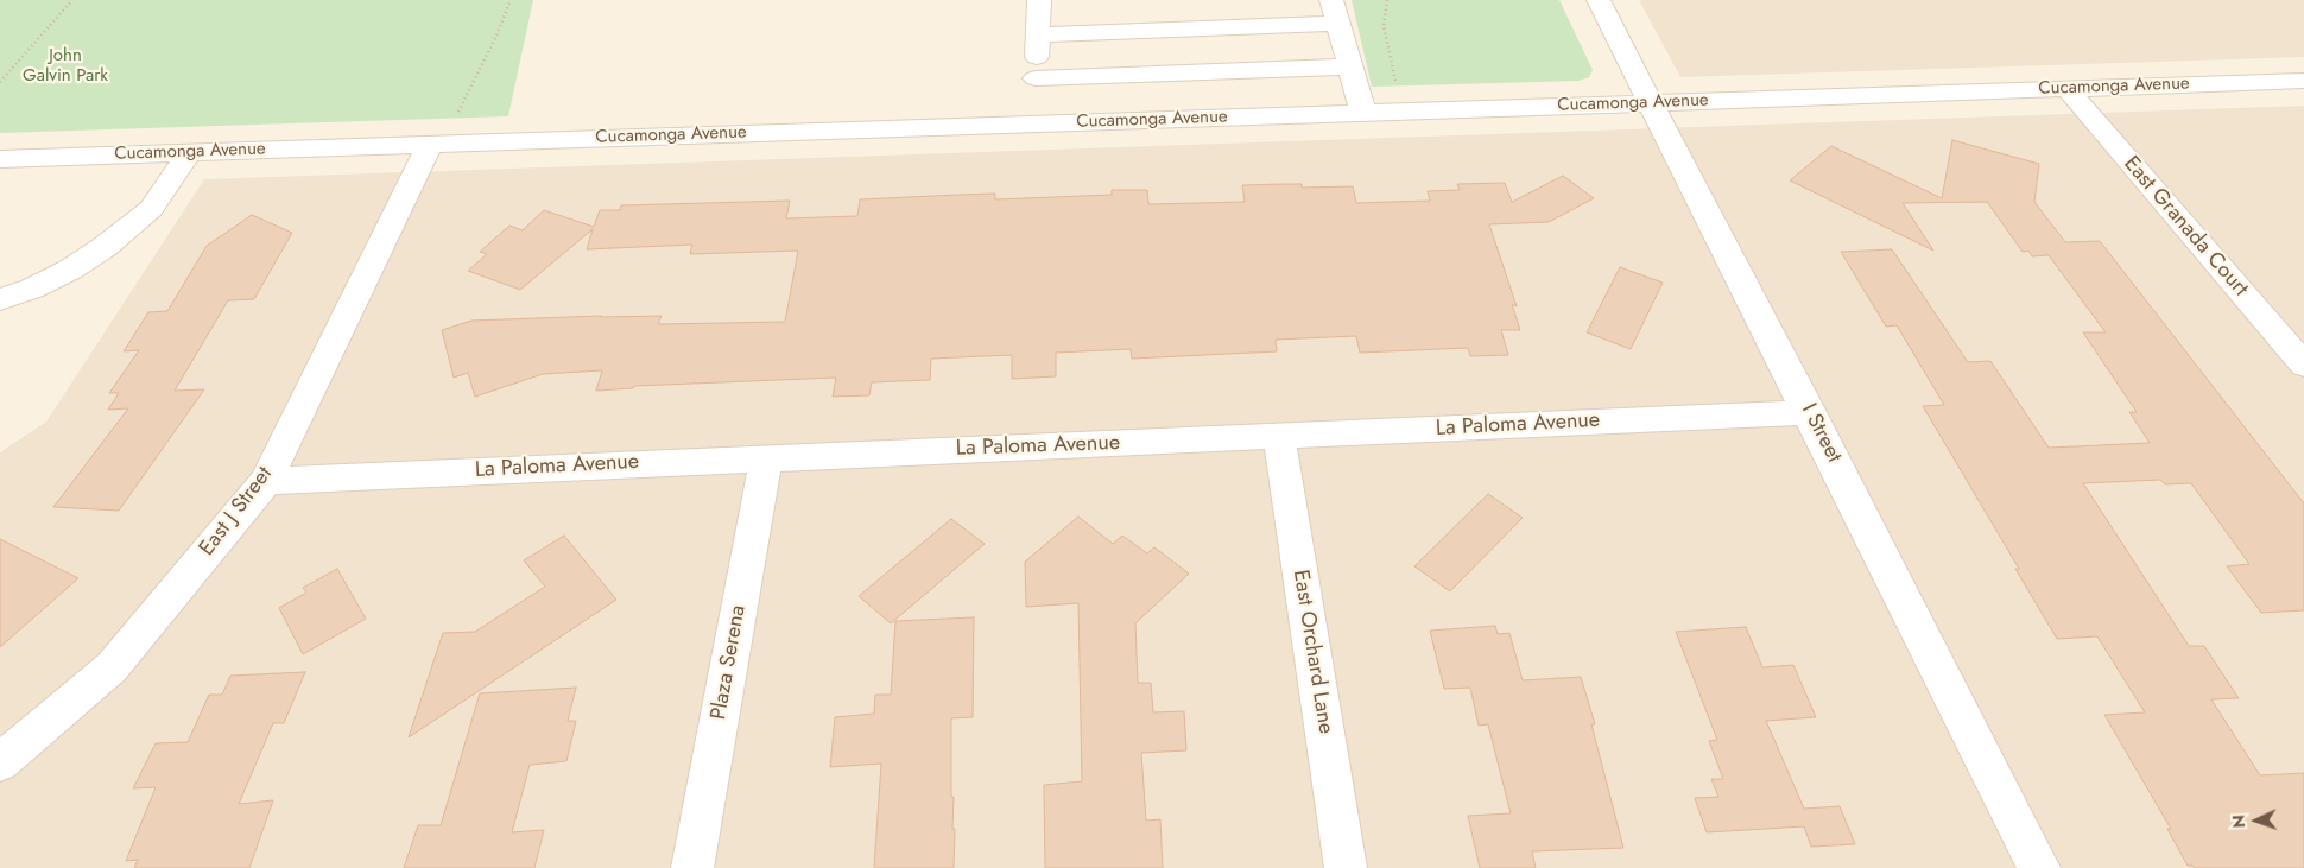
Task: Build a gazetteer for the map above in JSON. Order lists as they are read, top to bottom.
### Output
{
  "streets": {
    "street": [
      "Cucamonga Avenue",
      "East Granada Court",
      "La Paloma Avenue",
      "I Street",
      "East J Street",
      "East Orchard Lane",
      "Plaza Serena"
    ]
  },
  "crossings": [
    ["Cucamonga Avenue", "East Granada Court"],
    ["Cucamonga Avenue", "I Street"],
    ["Cucamonga Avenue", "East J Street"],
    ["La Paloma Avenue", "I Street"],
    ["La Paloma Avenue", "East J Street"],
    ["La Paloma Avenue", "East Orchard Lane"],
    ["La Paloma Avenue", "Plaza Serena"]
  ],
  "parks": ["John Galvin Park"],
  "north": "left"
}
